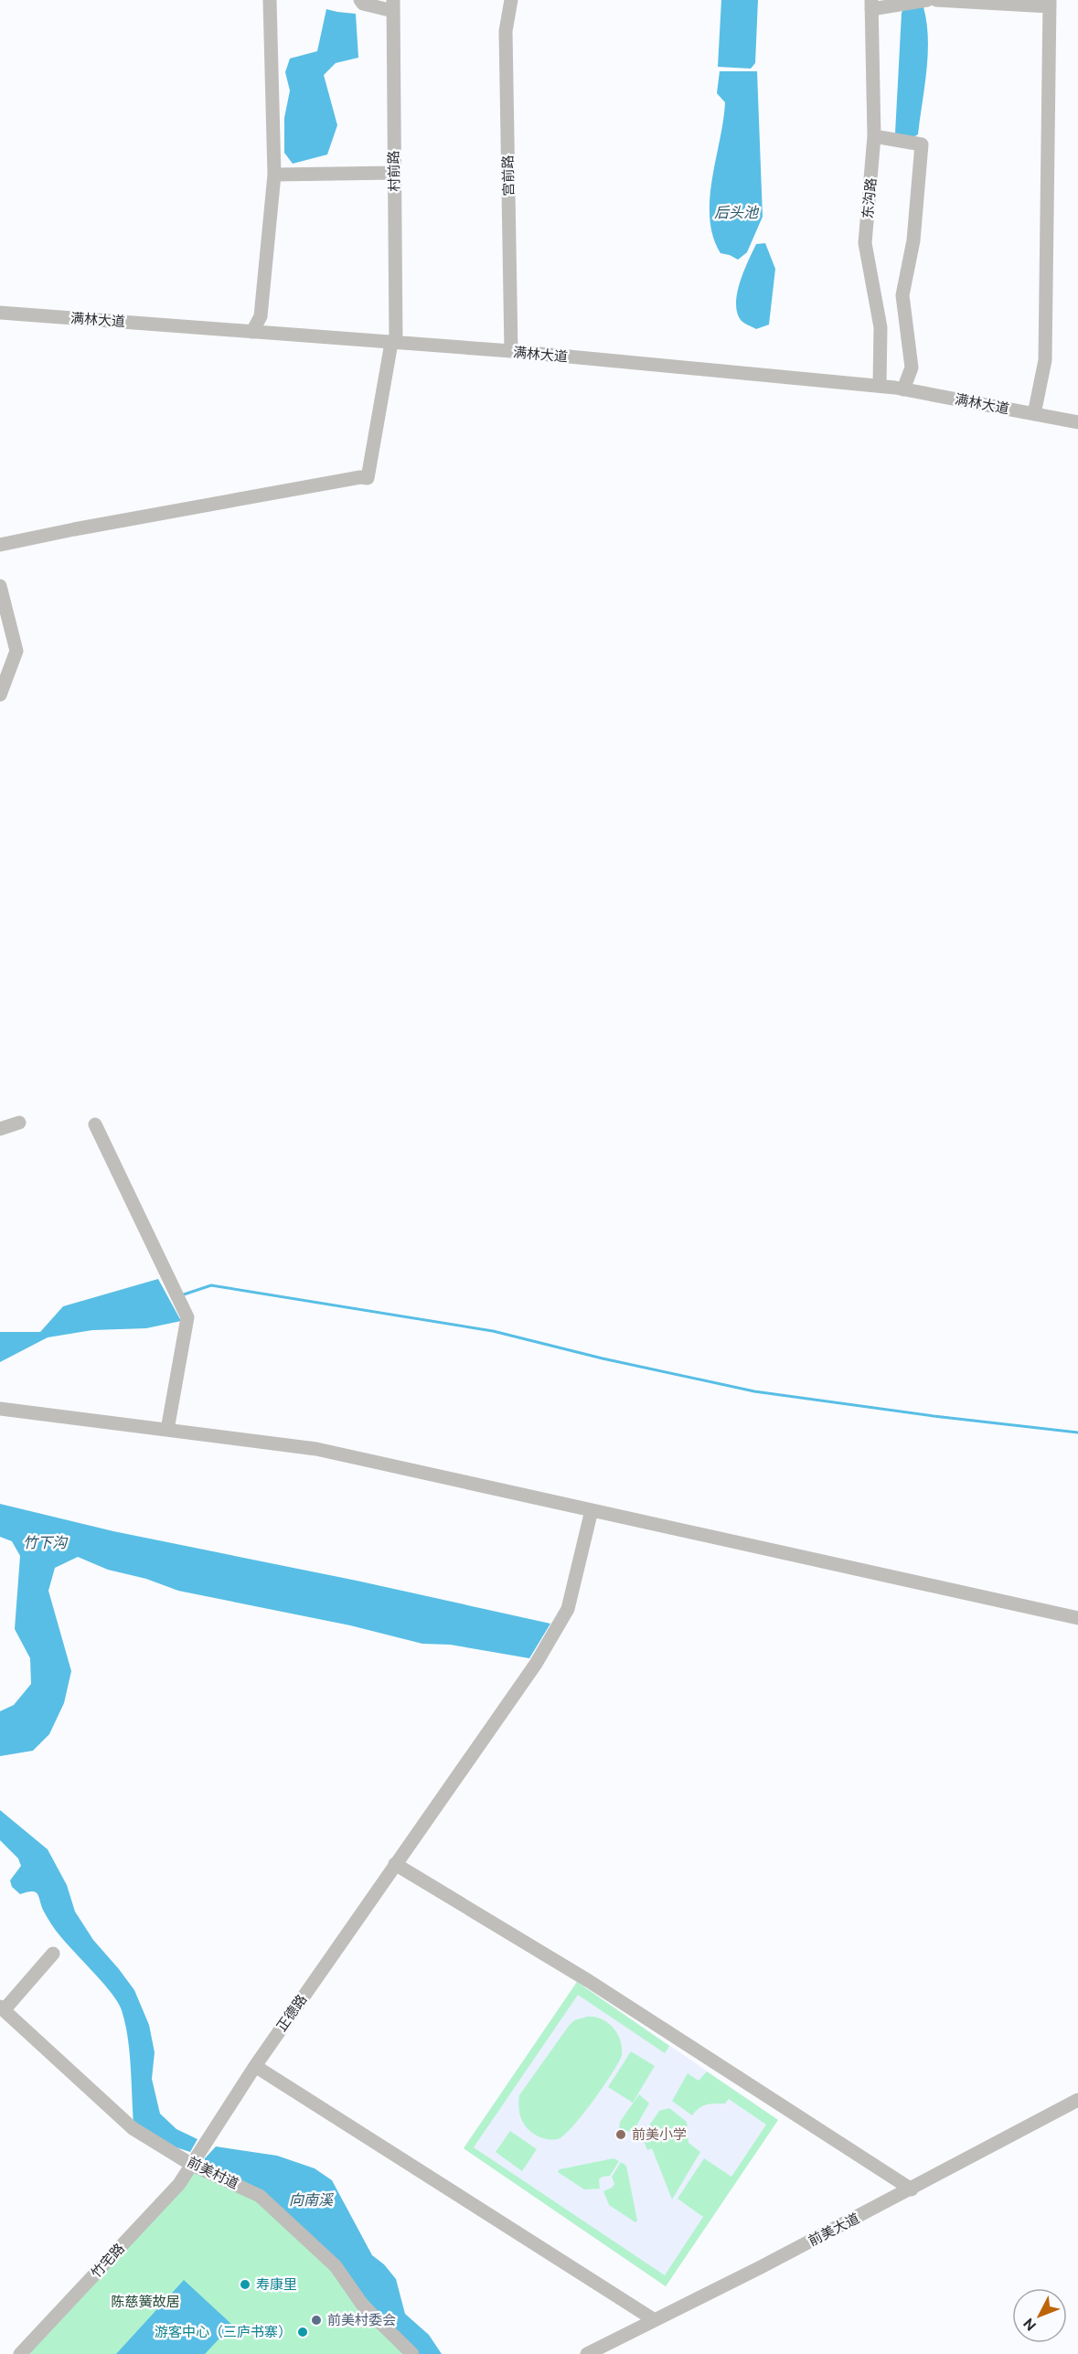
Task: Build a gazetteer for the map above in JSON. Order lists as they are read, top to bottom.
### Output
{
  "streets": {
    "street": [
      "村前路",
      "宫前路",
      "东沟路",
      "满林大道",
      "正德路",
      "前美村道",
      "前美大道",
      "竹宅路"
    ]
  },
  "crossings": [
    ["村前路", "满林大道"],
    ["宫前路", "满林大道"],
    ["东沟路", "满林大道"],
    ["正德路", "前美村道"],
    ["正德路", "竹宅路"],
    ["前美村道", "竹宅路"]
  ],
  "water": ["后头池", "竹下沟", "向南溪"],
  "parks": ["陈慈簧故居"],
  "places": [
    "前美小学",
    "寿康里",
    "前美村委会",
    "游客中心（三庐书寨）"
  ],
  "north": "bottom left"
}
